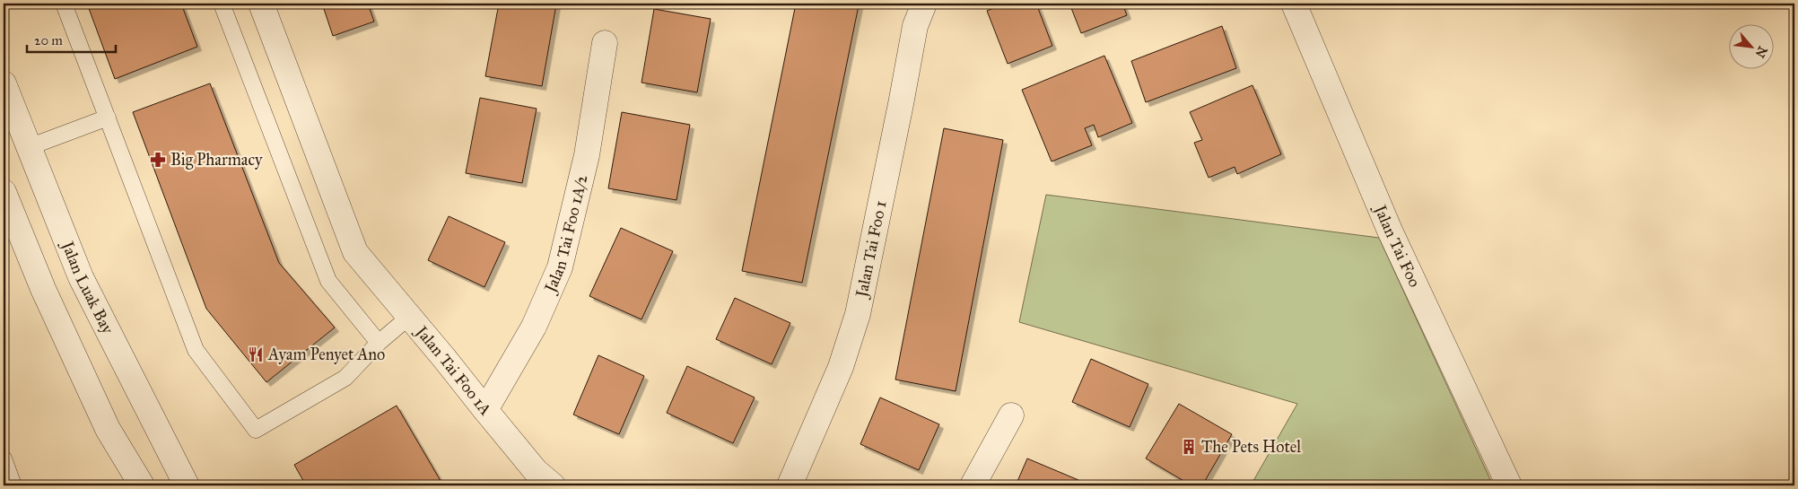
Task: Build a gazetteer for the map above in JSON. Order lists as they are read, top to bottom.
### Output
{
  "streets": {
    "street": [
      "Jalan Tai Foo 1A/2",
      "Jalan Tai Foo",
      "Jalan Tai Foo 1",
      "Jalan Luak Bay",
      "Jalan Tai Foo 1A"
    ]
  },
  "crossings": [
    ["Jalan Tai Foo 1A/2", "Jalan Tai Foo 1A"]
  ],
  "places": {
    "pharmacy": ["Big Pharmacy"],
    "restaurant": ["Ayam Penyet Ano"],
    "building": ["The Pets Hotel"]
  },
  "scale_bar": "20 m",
  "north": "bottom right"
}
